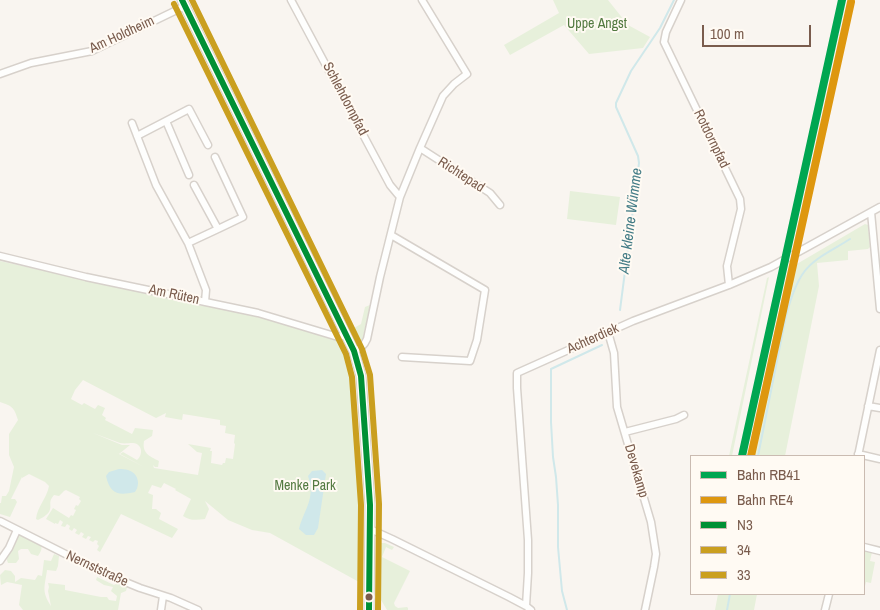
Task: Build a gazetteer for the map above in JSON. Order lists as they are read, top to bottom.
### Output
{
  "streets": {
    "street": [
      "Am Holdheim",
      "Schlehdornpfad",
      "Rotdornpfad",
      "Richtepad",
      "Am Rüten",
      "Achterdiek",
      "Devekamp",
      "Nernststraße"
    ]
  },
  "crossings": [
    ["Rotdornpfad", "Achterdiek"],
    ["Achterdiek", "Devekamp"]
  ],
  "water": ["Alte kleine Wümme"],
  "parks": ["Uppe Angst", "Menke Park"],
  "lines": [
    "rail line RB41",
    "transit line N3",
    "transit line 33",
    "rail line RE4",
    "transit line 34"
  ],
  "legend": [
    "Bahn RB41",
    "Bahn RE4",
    "N3",
    "34",
    "33"
  ],
  "scale_bar": "100 m"
}
